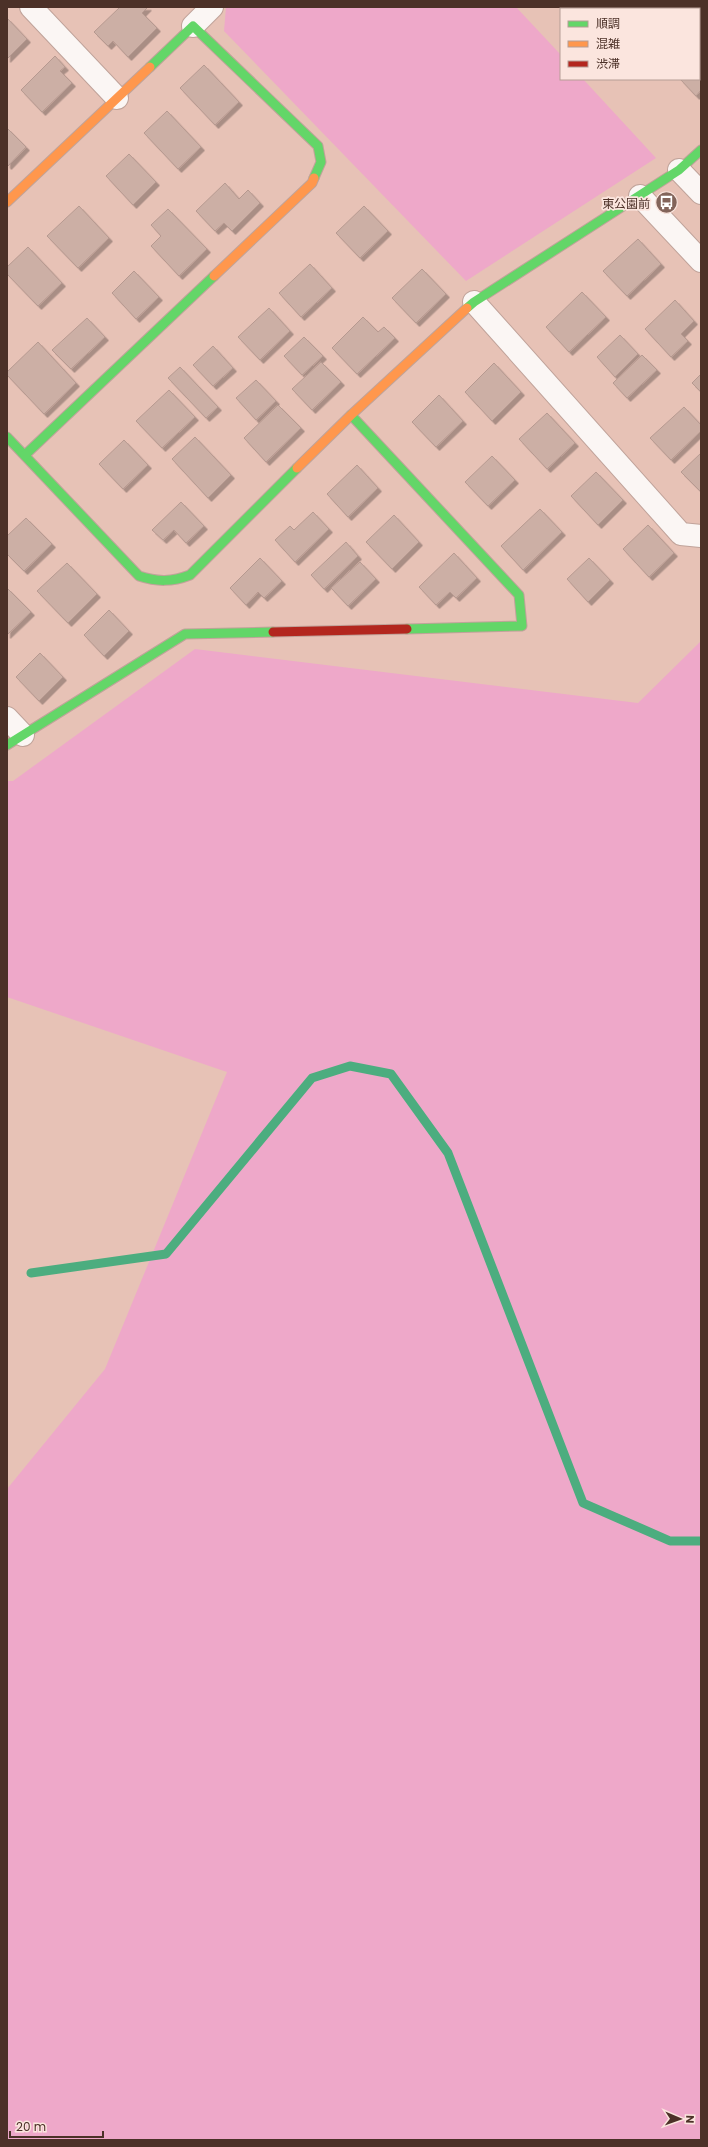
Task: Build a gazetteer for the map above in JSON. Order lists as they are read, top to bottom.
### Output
{
  "places": {
    "bus stop": ["東公園前"]
  },
  "legend": ["順調", "混雑", "渋滞"],
  "scale_bar": "20 m",
  "north": "right"
}
